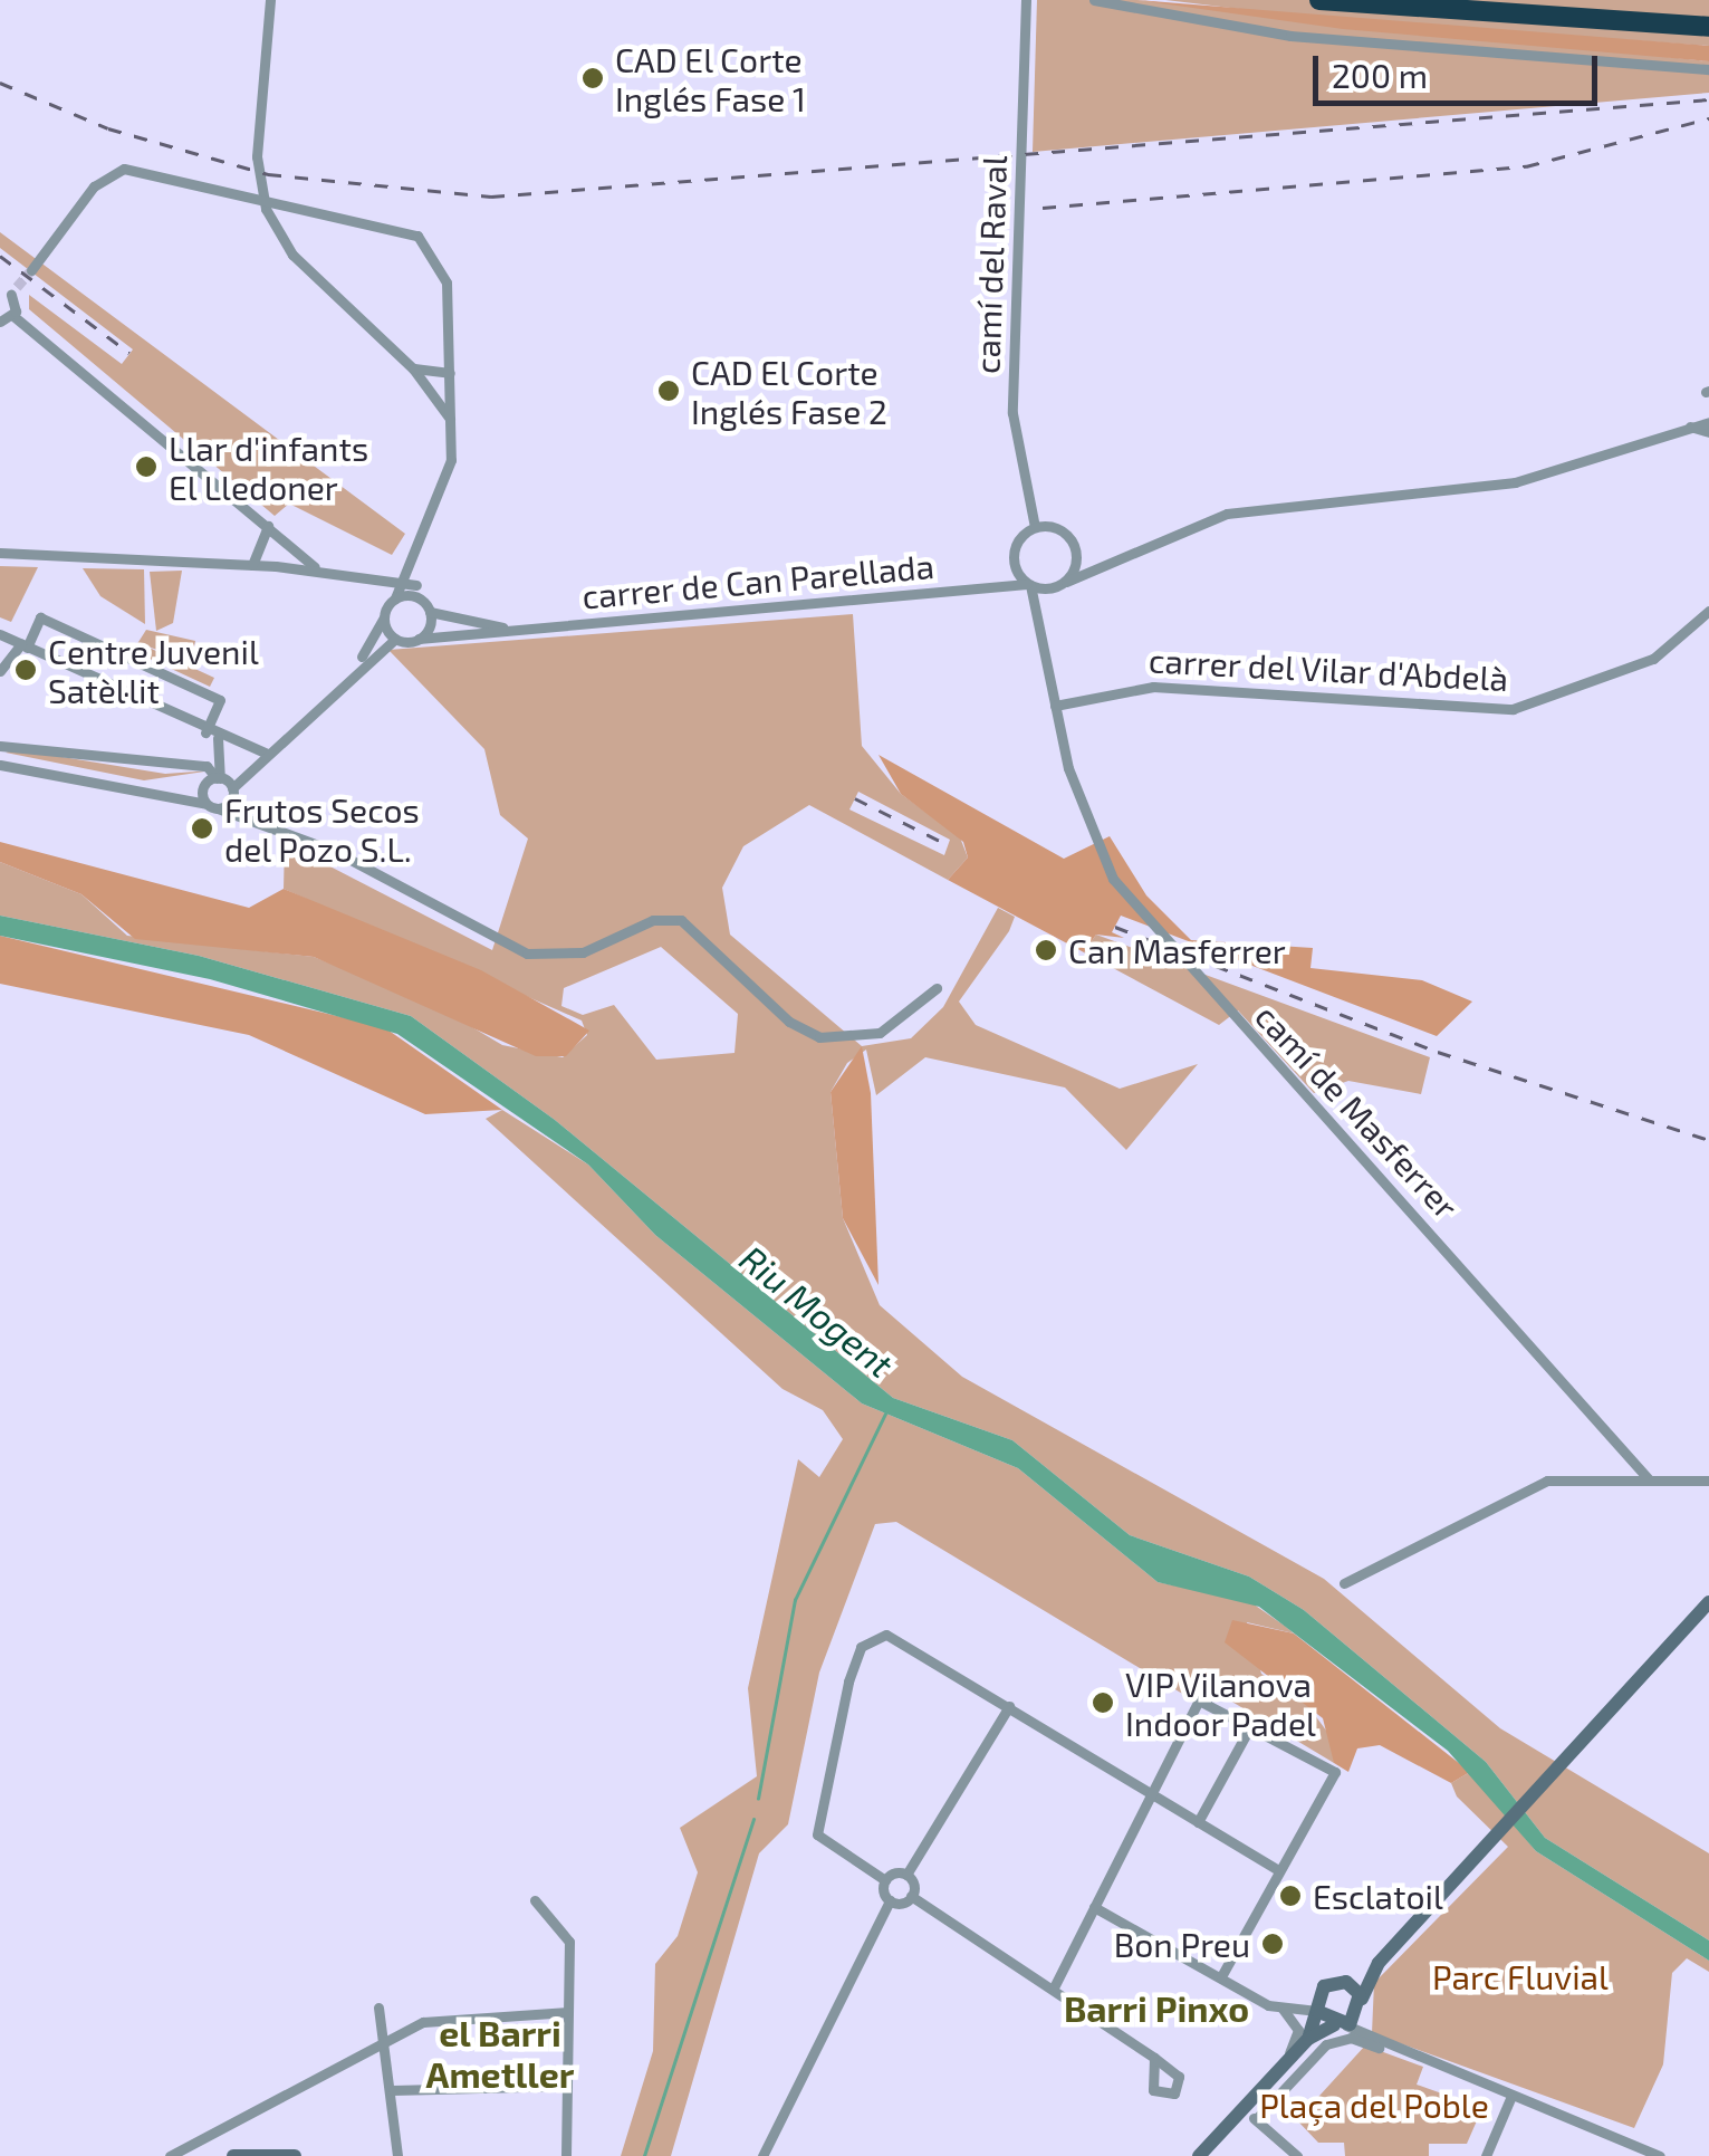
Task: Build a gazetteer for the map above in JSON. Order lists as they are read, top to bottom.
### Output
{
  "streets": {
    "street": [
      "camí del Raval",
      "carrer de Can Parellada",
      "carrer del Vilar d'Abdelà",
      "camí de Masferrer"
    ]
  },
  "crossings": [
    ["camí del Raval", "carrer de Can Parellada"],
    ["camí del Raval", "camí de Masferrer"],
    ["carrer de Can Parellada", "camí de Masferrer"],
    ["carrer del Vilar d'Abdelà", "camí de Masferrer"]
  ],
  "districts": ["Barri Pinxo", "el Barri Ametller"],
  "water": ["Riu Mogent"],
  "parks": ["Parc Fluvial", "Plaça del Poble"],
  "places": [
    "CAD El Corte Inglés Fase 1",
    "CAD El Corte Inglés Fase 2",
    "Llar d'infants El Lledoner",
    "Centre Juvenil Satèl·lit",
    "Frutos Secos del Pozo S.L.",
    "Can Masferrer",
    "VIP Vilanova Indoor Padel",
    "Esclatoil",
    "Bon Preu"
  ],
  "scale_bar": "200 m"
}
